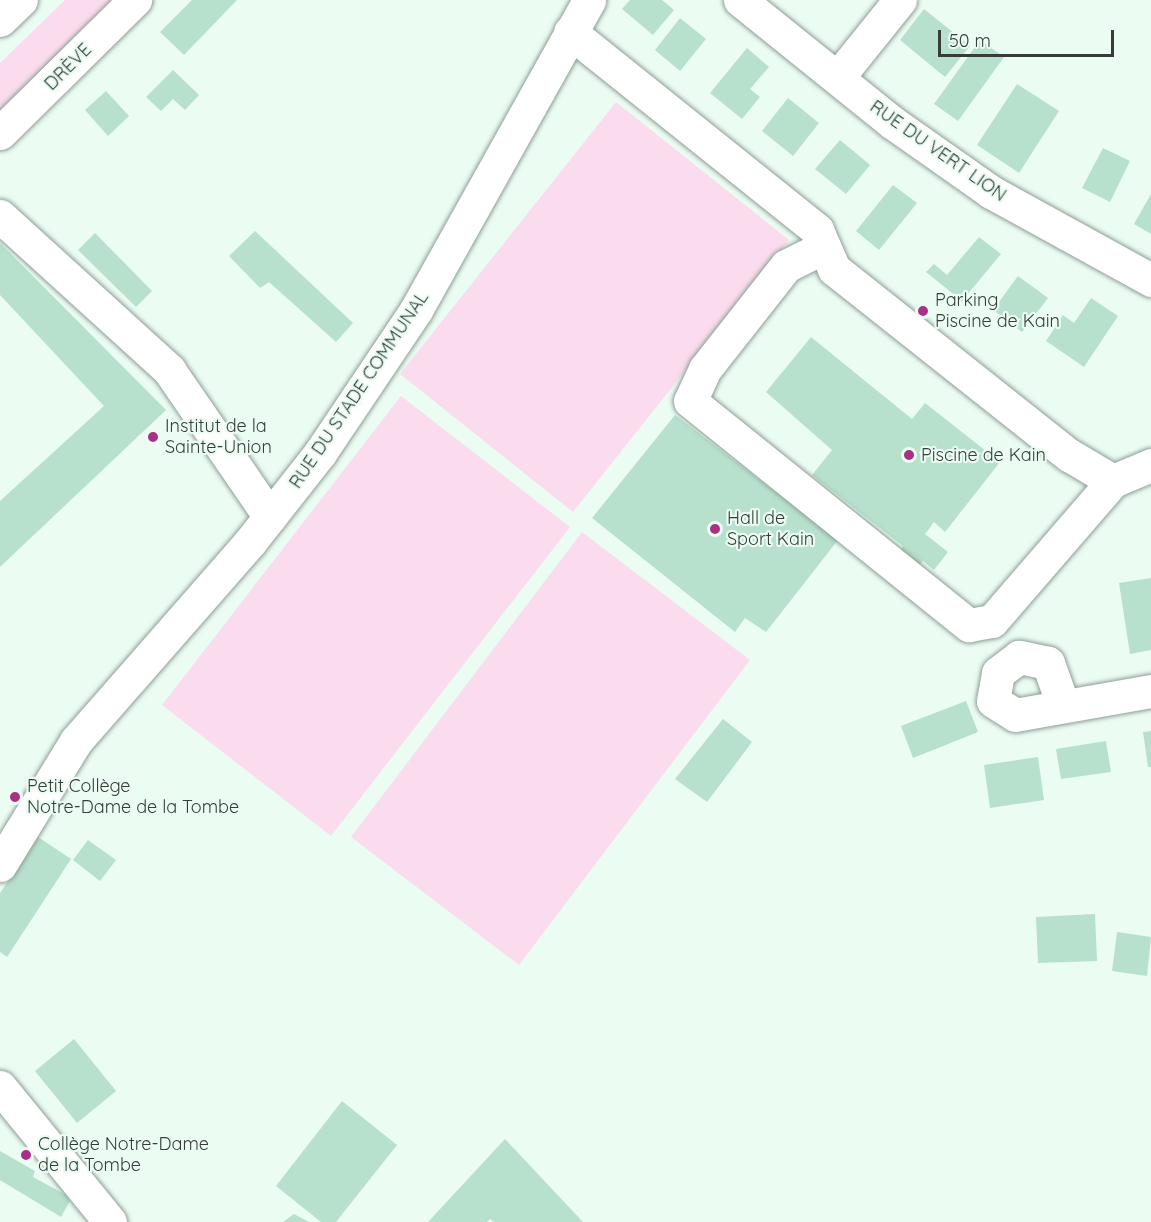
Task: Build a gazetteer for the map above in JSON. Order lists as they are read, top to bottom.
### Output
{
  "streets": {
    "street": ["DRÈVE", "RUE DU VERT LION", "RUE DU STADE COMMUNAL"]
  },
  "places": [
    "Parking Piscine de Kain",
    "Institut de la Sainte-Union",
    "Piscine de Kain",
    "Hall de Sport Kain",
    "Petit Collège Notre-Dame de la Tombe",
    "Collège Notre-Dame de la Tombe"
  ],
  "scale_bar": "50 m"
}
